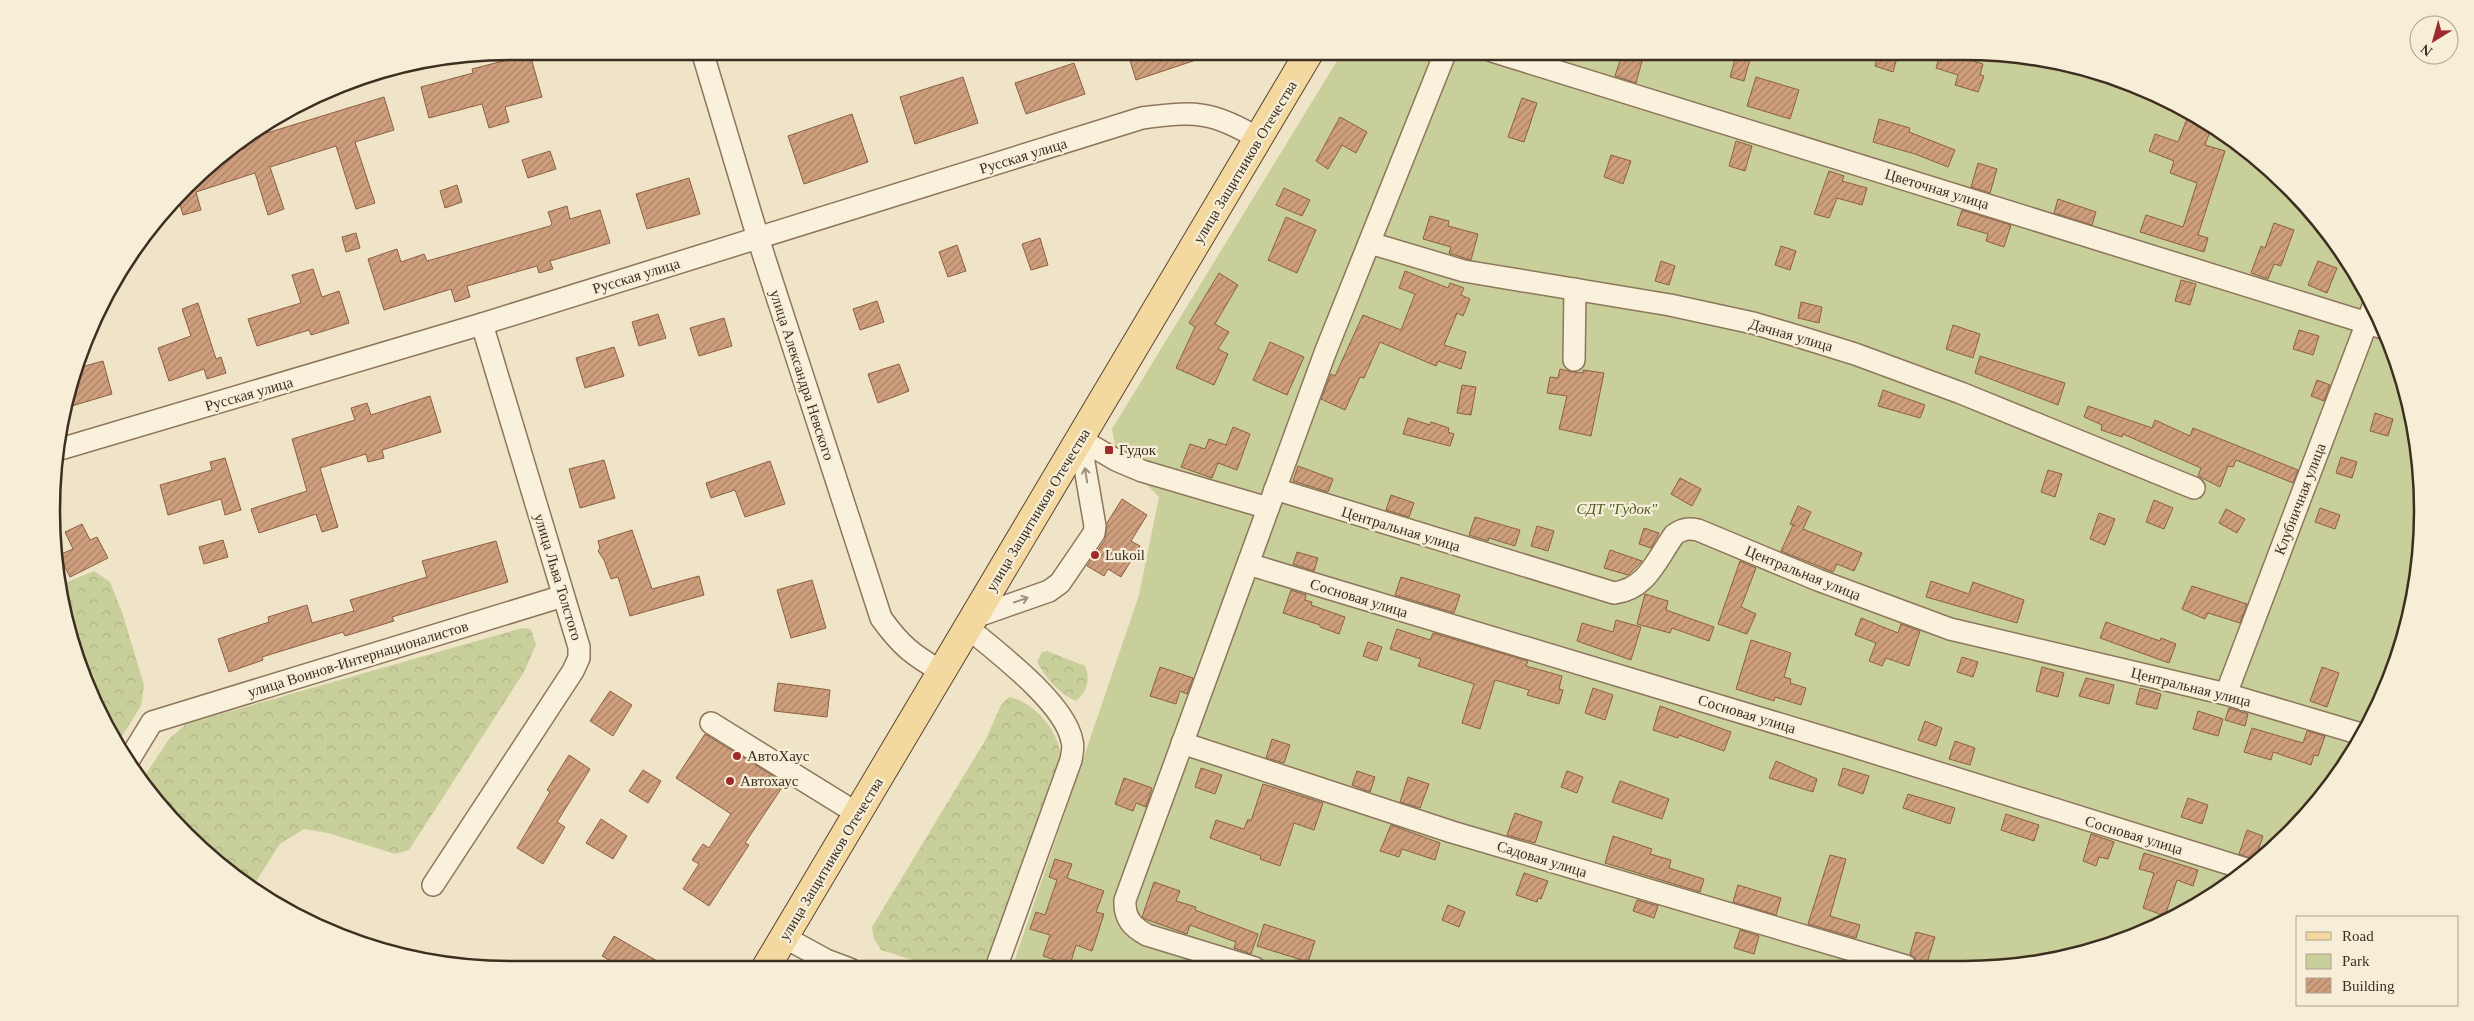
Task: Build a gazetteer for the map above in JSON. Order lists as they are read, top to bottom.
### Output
{
  "streets": {
    "main road": ["улица Защитников Отечества"],
    "street": [
      "Русская улица",
      "Цветочная улица",
      "Дачная улица",
      "улица Александра Невского",
      "Клубничная улица",
      "Центральная улица",
      "улица Льва Толстого",
      "Сосновая улица",
      "улица Воинов-Интернационалистов",
      "Садовая улица"
    ]
  },
  "crossings": [
    ["Русская улица", "улица Защитников Отечества"],
    ["Русская улица", "улица Александра Невского"],
    ["Русская улица", "улица Льва Толстого"],
    ["улица Защитников Отечества", "улица Александра Невского"],
    ["улица Защитников Отечества", "Центральная улица"],
    ["Клубничная улица", "Центральная улица"],
    ["улица Льва Толстого", "улица Воинов-Интернационалистов"]
  ],
  "parks": ["СДТ \"Гудок\""],
  "places": {
    "transit": ["Гудок"],
    "other": ["Lukoil", "АвтоХаус", "Автохаус"]
  },
  "legend": ["Road", "Park", "Building"],
  "north": "bottom left"
}
